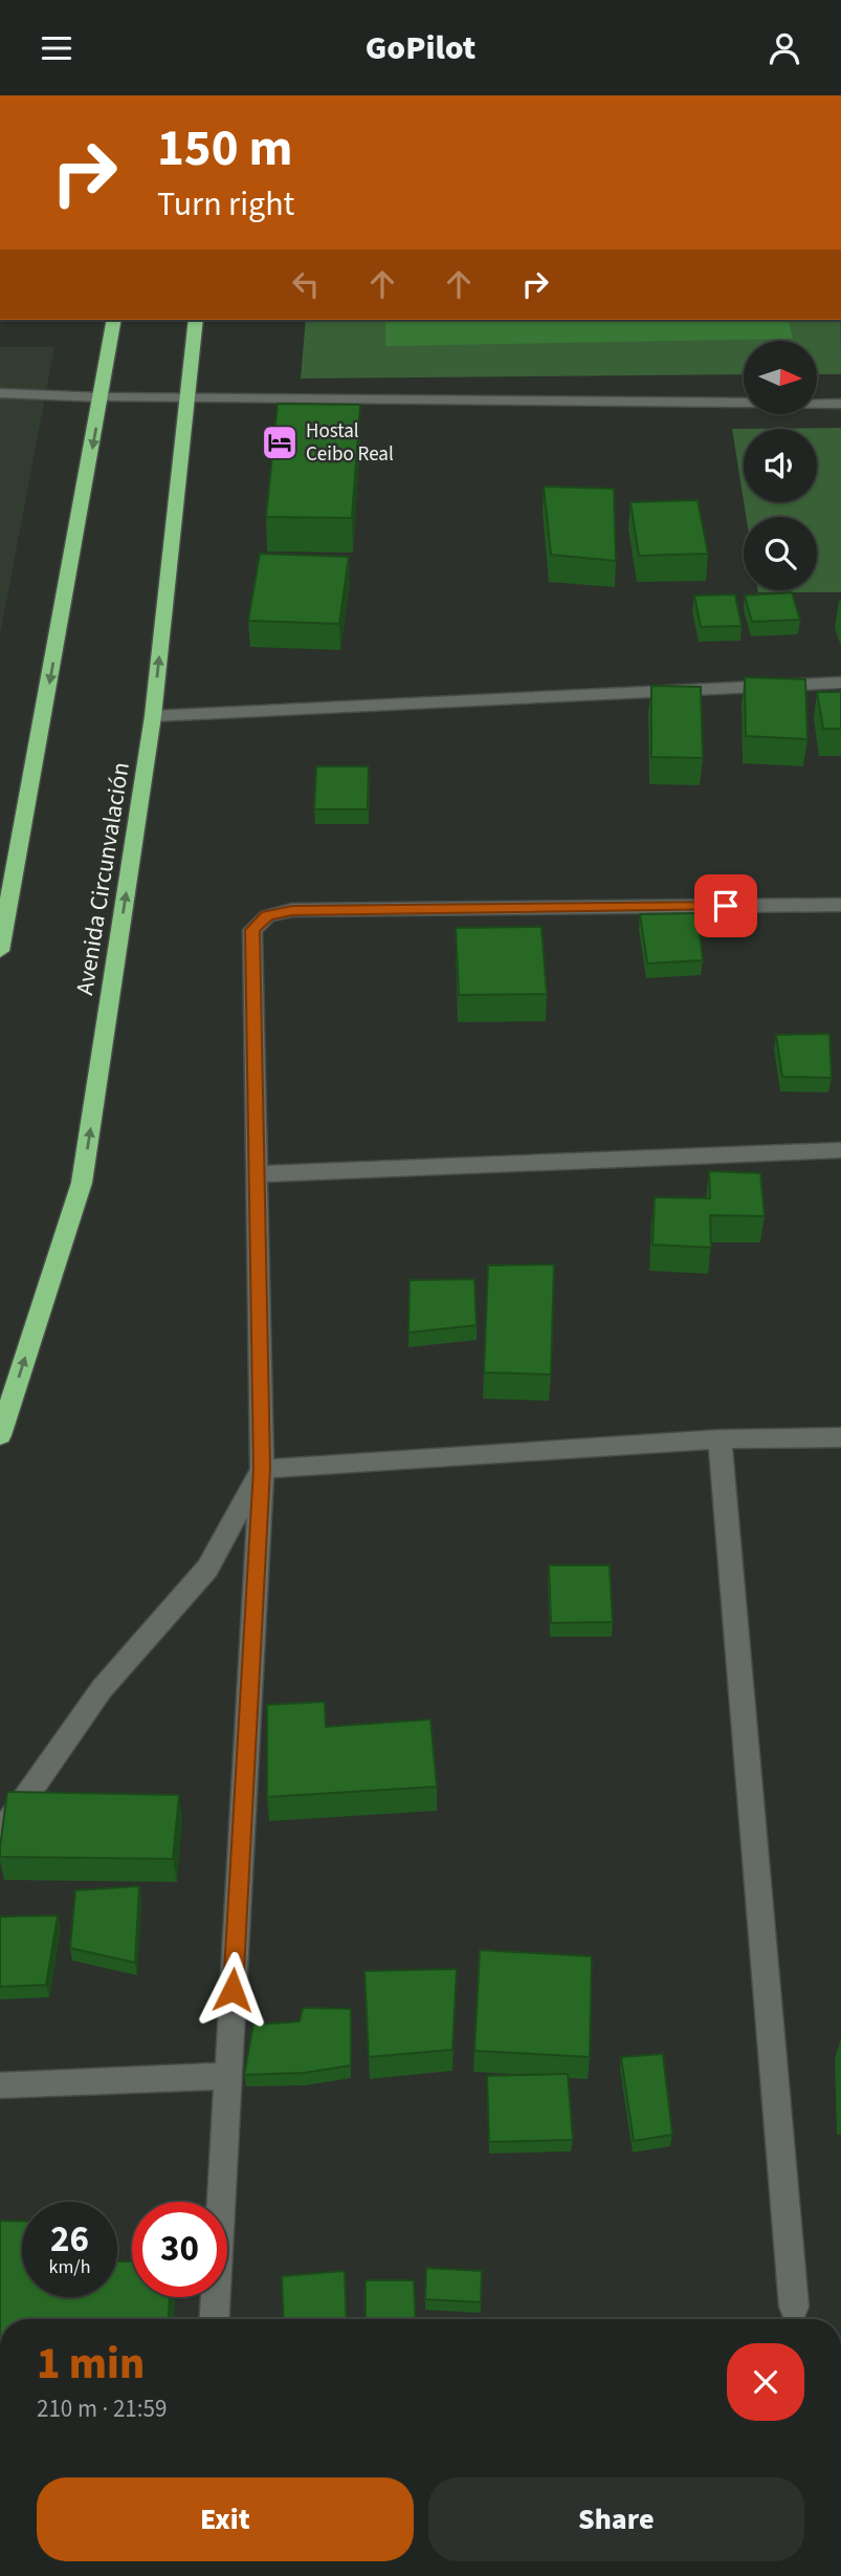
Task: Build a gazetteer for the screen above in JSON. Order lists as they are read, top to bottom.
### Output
{
  "streets": {
    "highway": ["Avenida Circunvalación"]
  },
  "places": {
    "hotel": ["Hostal Ceibo Real"]
  },
  "north": "right",
  "page": {
    "header": "GoPilot",
    "turn": ["150 m", "Turn right"],
    "speed": "26 km/h",
    "limit": "30",
    "heading": ["1 min", "210 m · 21:59"],
    "buttons": ["Exit", "Share"]
  }
}
